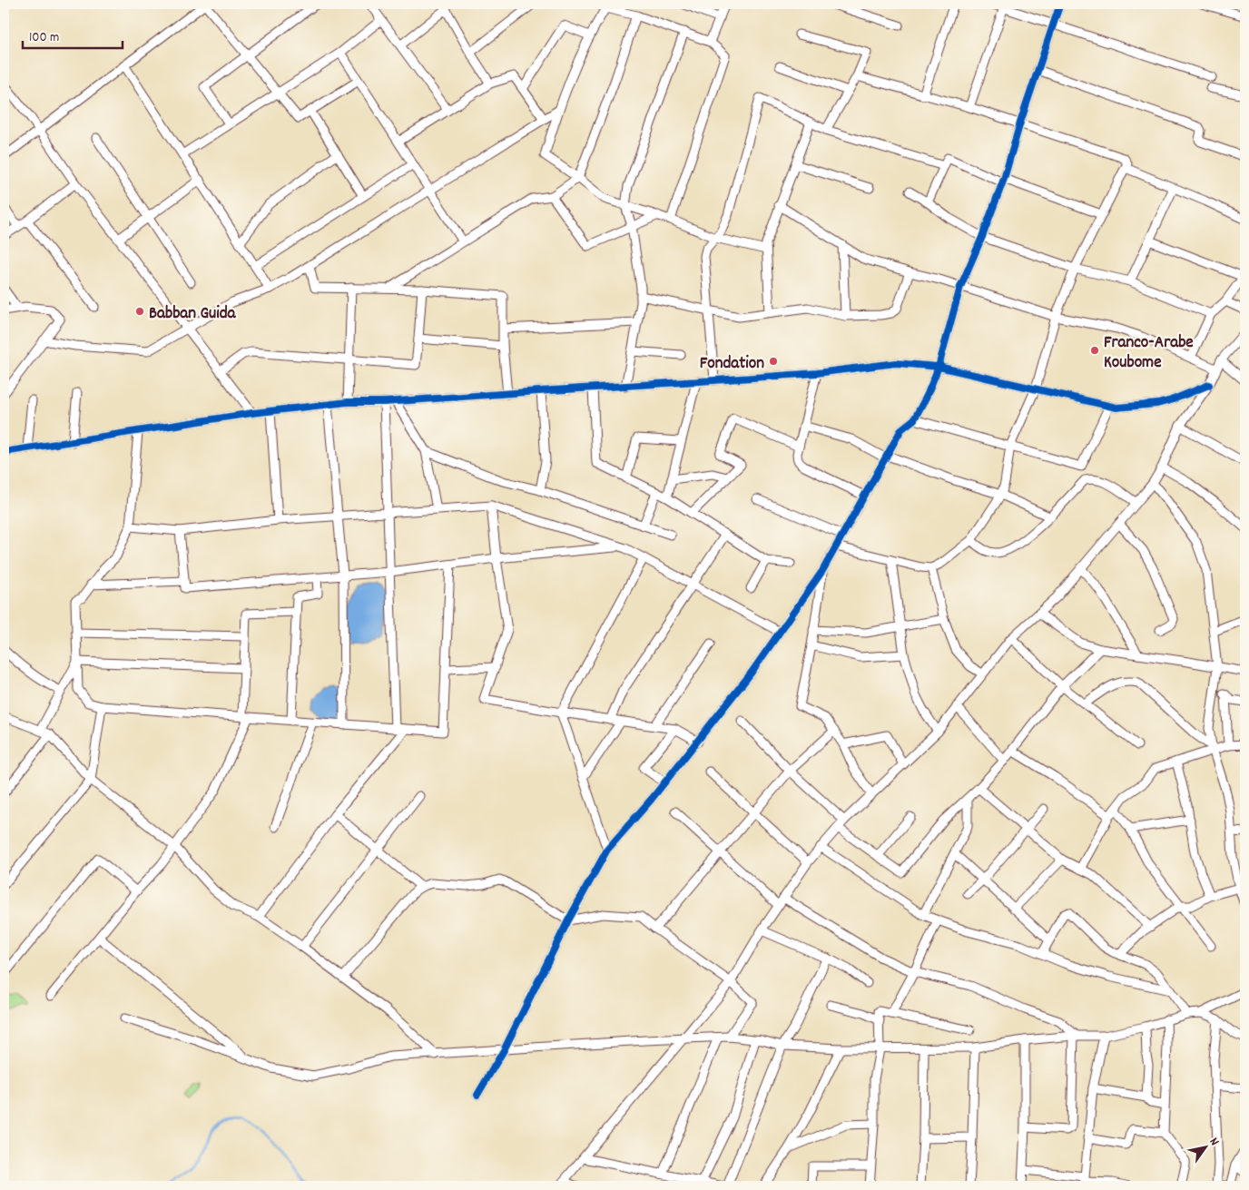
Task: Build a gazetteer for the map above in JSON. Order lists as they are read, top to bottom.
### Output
{
  "places": ["Babban Guida", "Franco-Arabe Koubome", "Fondation"],
  "scale_bar": "100 m",
  "north": "top right"
}
